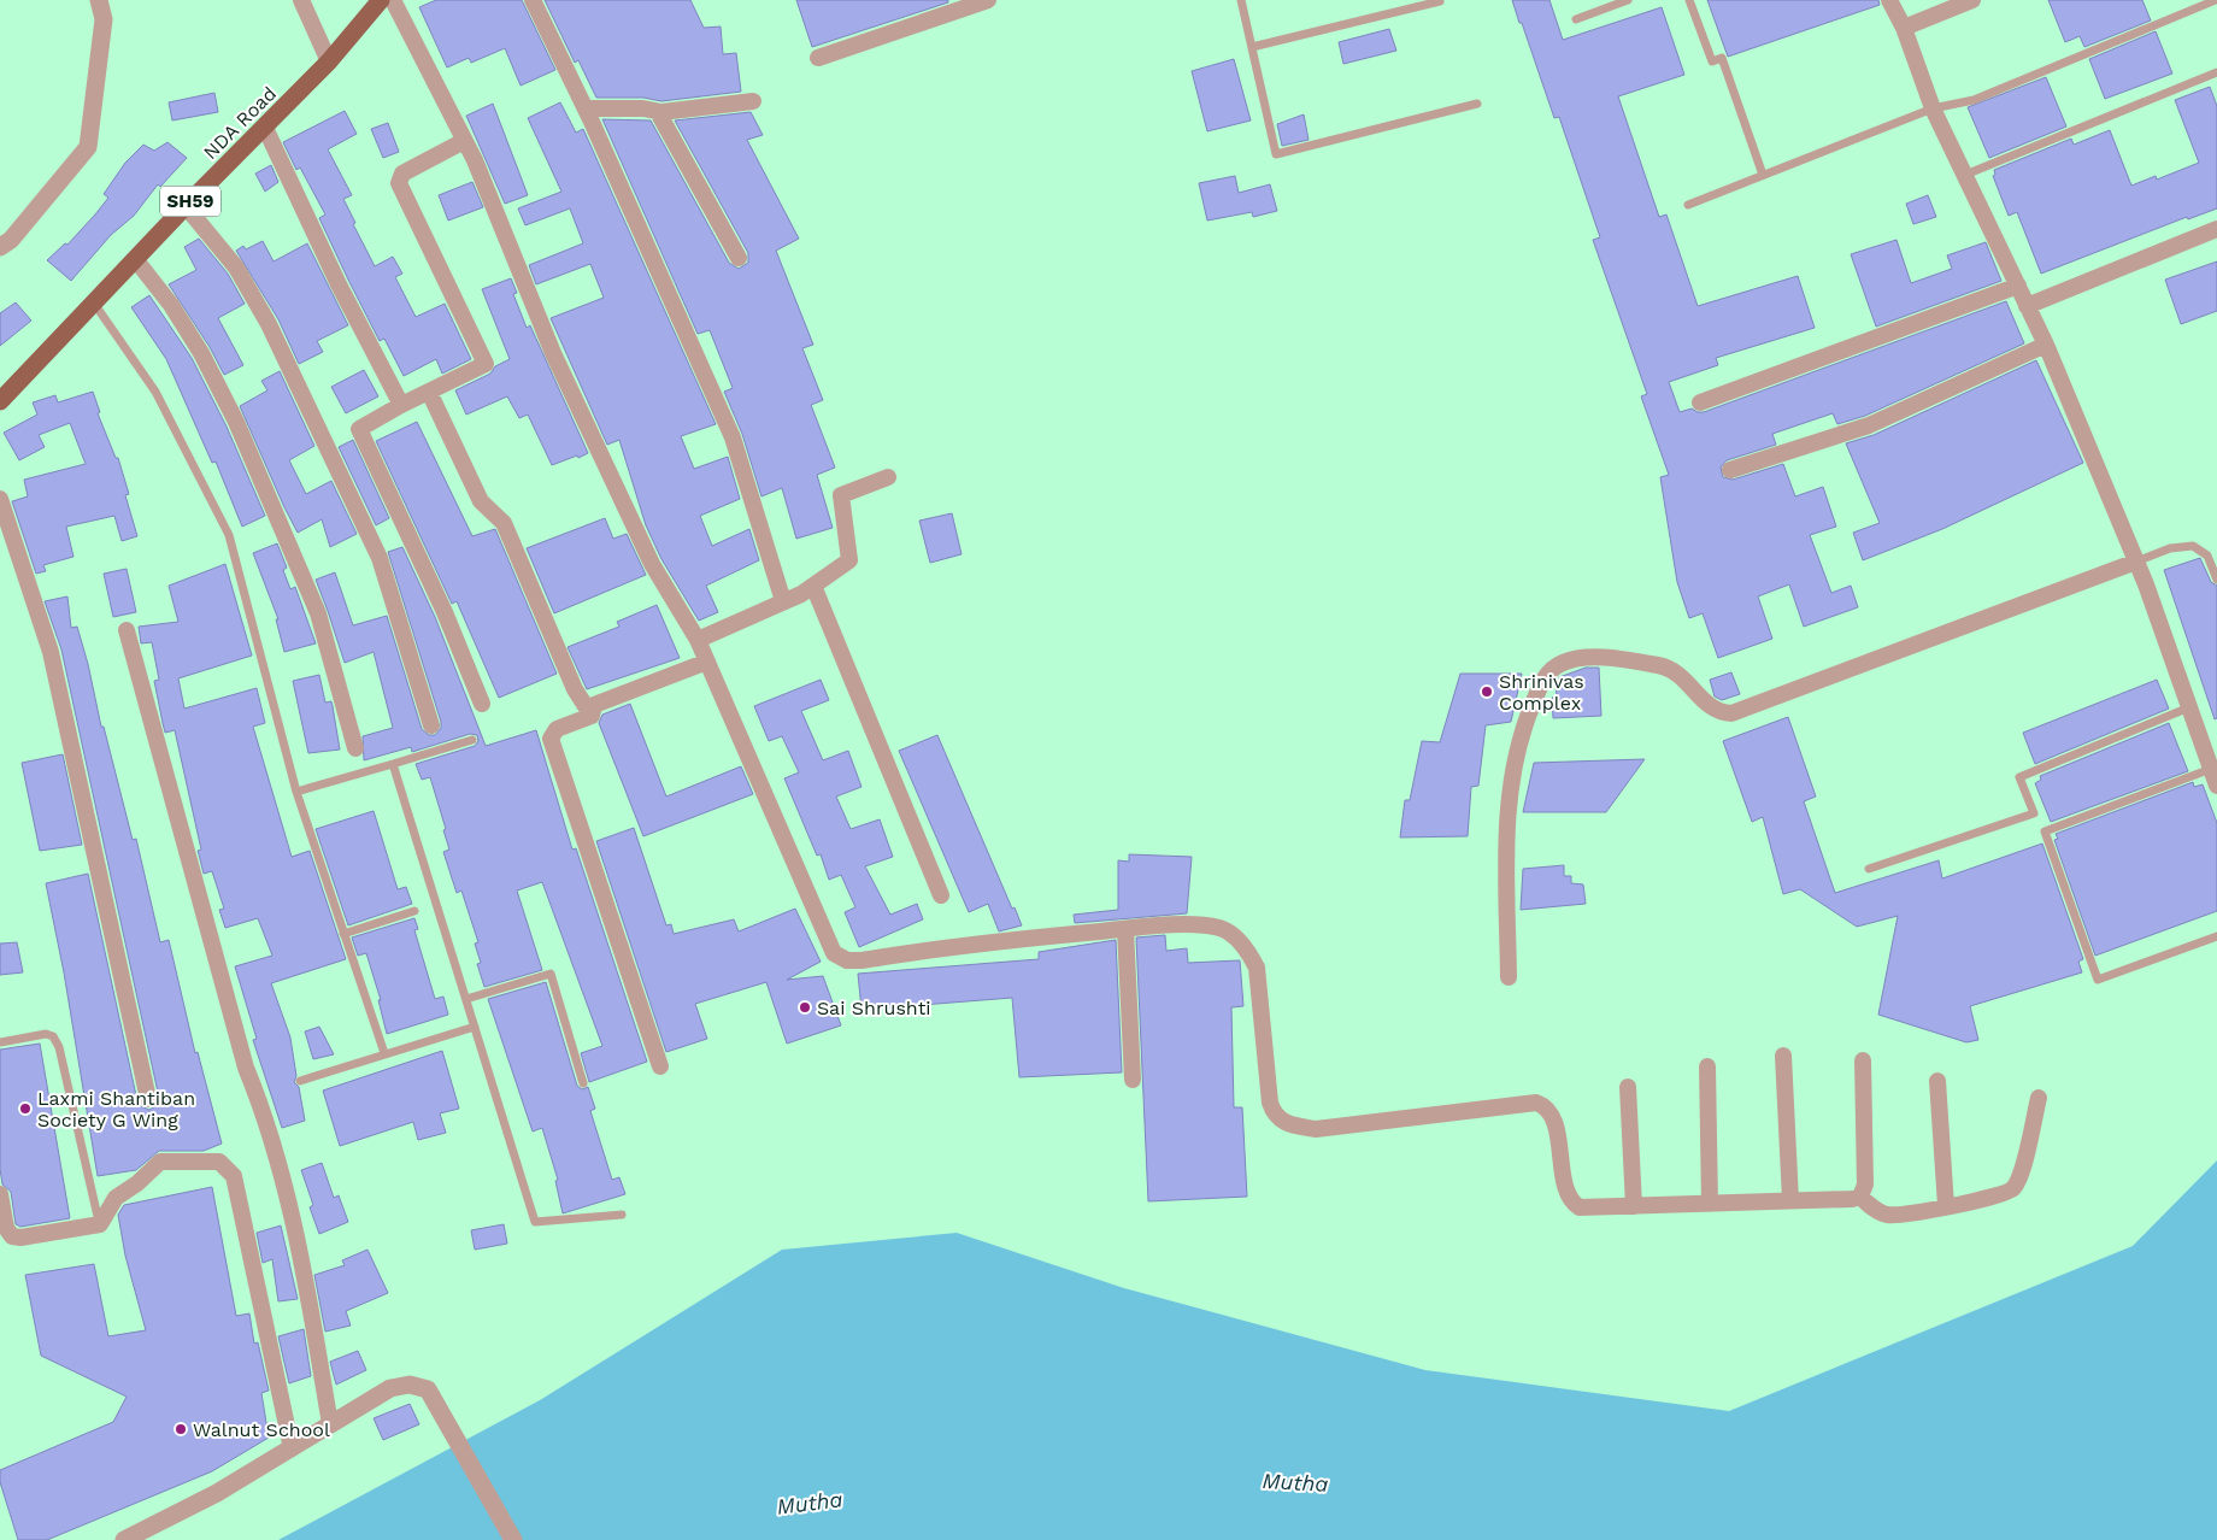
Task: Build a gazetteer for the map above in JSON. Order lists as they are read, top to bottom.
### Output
{
  "streets": {
    "main road": ["NDA Road", "SH59"]
  },
  "water": ["Mutha"],
  "places": [
    "Shrinivas Complex",
    "Sai Shrushti",
    "Laxmi Shantiban Society G Wing",
    "Walnut School"
  ]
}
